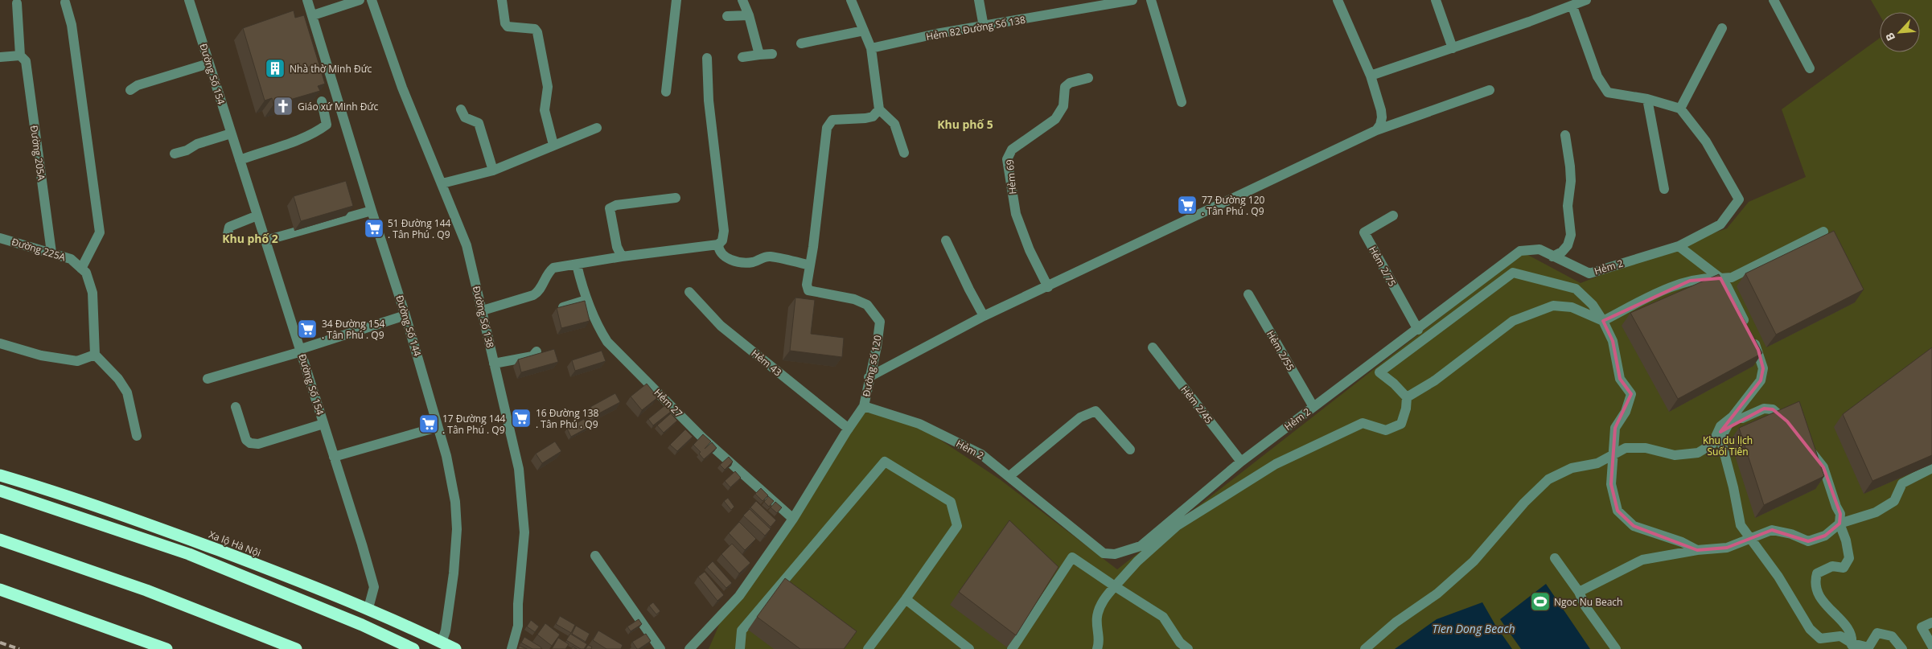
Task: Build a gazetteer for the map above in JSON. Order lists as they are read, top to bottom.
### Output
{
  "streets": {
    "highway": ["Xa lộ Hà Nội"],
    "street": [
      "Hẻm 82 Đường Số 138",
      "Đường Số 154",
      "Đường 205A",
      "Hẻm 69",
      "Đường 225A",
      "Hẻm 2/75",
      "Hẻm 2",
      "Đường Số 138",
      "Đường Số 144",
      "Hẻm 2/55",
      "Hẻm 43",
      "Đường số 120",
      "Hẻm 27",
      "Hẻm 2/45"
    ]
  },
  "crossings": [
    ["Đường Số 154", "Xa lộ Hà Nội"],
    ["Đường 205A", "Đường 225A"],
    ["Hẻm 2/75", "Hẻm 2"],
    ["Hẻm 2", "Hẻm 2/55"],
    ["Hẻm 2", "Đường số 120"],
    ["Hẻm 2", "Hẻm 2/45"],
    ["Đường Số 144", "Xa lộ Hà Nội"],
    ["Hẻm 43", "Đường số 120"],
    ["Đường số 120", "Hẻm 27"]
  ],
  "districts": ["Khu phố 5", "Khu phố 2"],
  "water": ["Tien Dong Beach"],
  "parks": ["Khu du lịch Suối Tiên"],
  "places": {
    "building": ["Nhà thờ Minh Đức"],
    "church": ["Giáo xứ Minh Đức"],
    "supermarket": [
      "77 Đường 120 . Tân Phú . Q9",
      "51 Đường 144 . Tân Phú . Q9",
      "34 Đường 154 . Tân Phú . Q9",
      "16 Đường 138 . Tân Phú . Q9",
      "17 Đường 144 . Tân Phú . Q9"
    ],
    "sports": ["Ngoc Nu Beach"]
  },
  "north": "bottom left"
}
